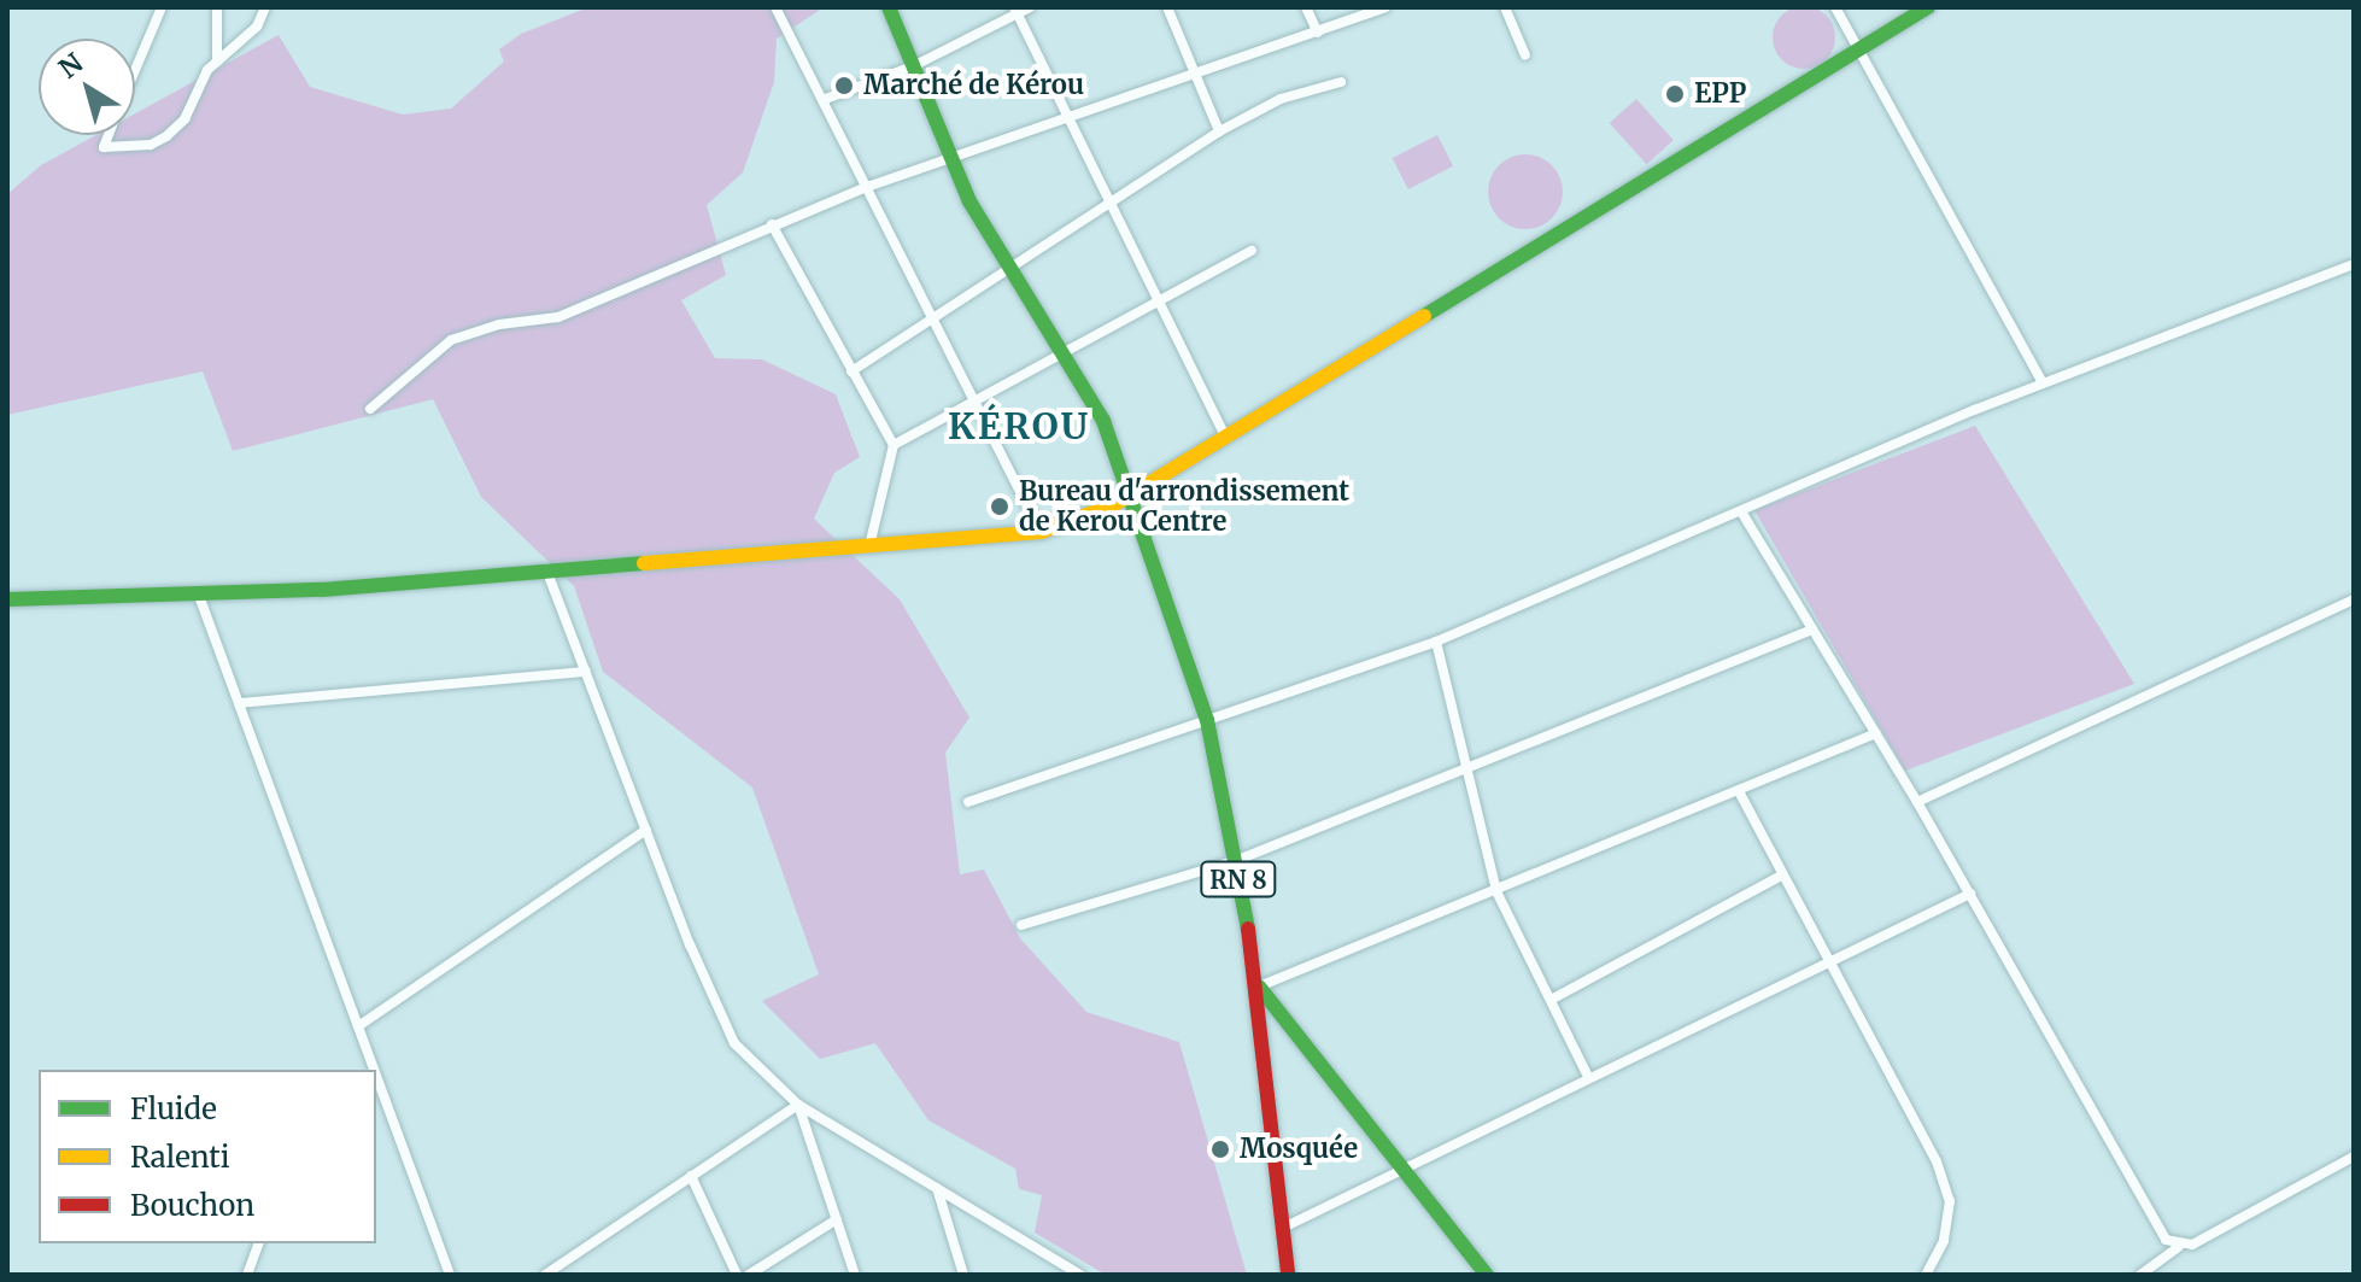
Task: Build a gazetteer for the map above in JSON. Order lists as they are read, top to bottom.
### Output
{
  "streets": {
    "main road": ["RN 8"]
  },
  "districts": ["KÉROU"],
  "places": [
    "Marché de Kérou",
    "EPP",
    "Bureau d'arrondissement de Kerou Centre",
    "Mosquée"
  ],
  "legend": ["Fluide", "Ralenti", "Bouchon"],
  "north": "top left"
}
